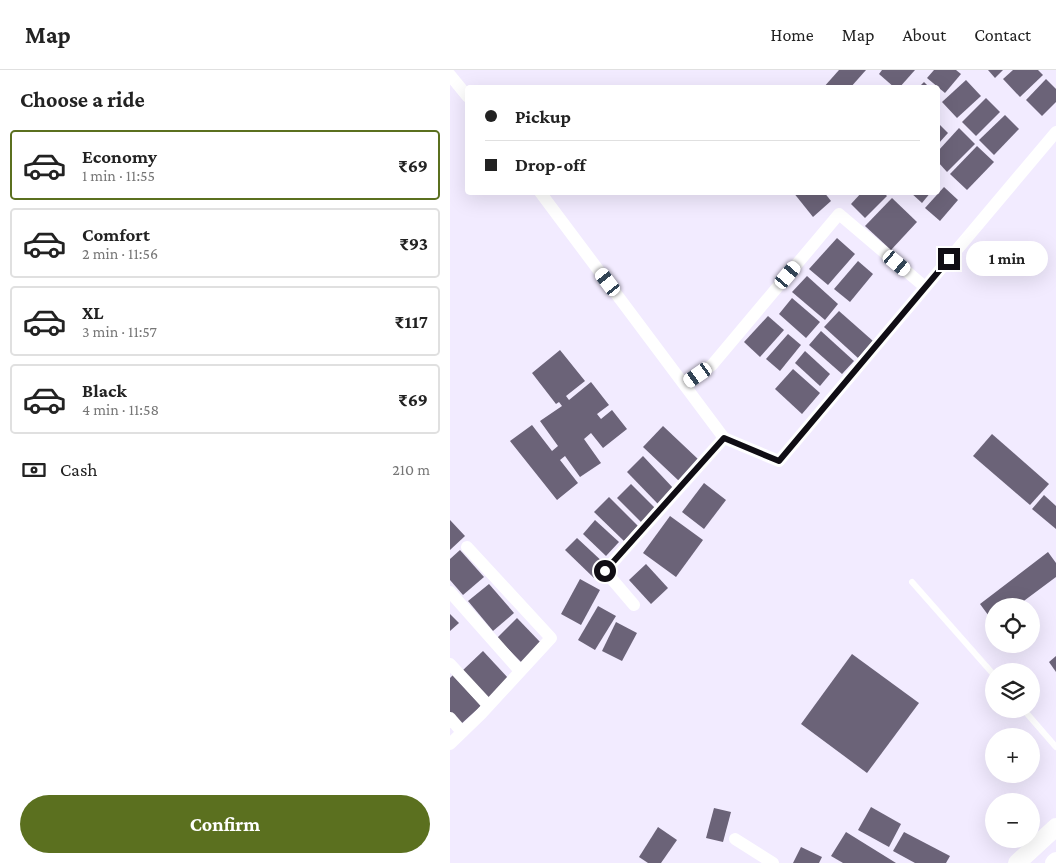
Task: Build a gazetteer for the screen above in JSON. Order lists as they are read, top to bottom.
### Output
{
  "page": {
    "header": "Map",
    "nav": [
      "Home",
      "Map",
      "About",
      "Contact"
    ],
    "heading": "Choose a ride",
    "banner": ["Pickup", "Drop-off"],
    "list": [
      {
        "name": "Economy",
        "note": "1 min · 11:55",
        "value": "₹69"
      },
      {
        "name": "Comfort",
        "note": "2 min · 11:56",
        "value": "₹93"
      },
      {
        "name": "XL",
        "note": "3 min · 11:57",
        "value": "₹117"
      },
      {
        "name": "Black",
        "note": "4 min · 11:58",
        "value": "₹69"
      }
    ],
    "bubble": "1 min",
    "pay": ["Cash", "210 m"],
    "map_buttons": ["+", "−"],
    "buttons": "Confirm"
  }
}
